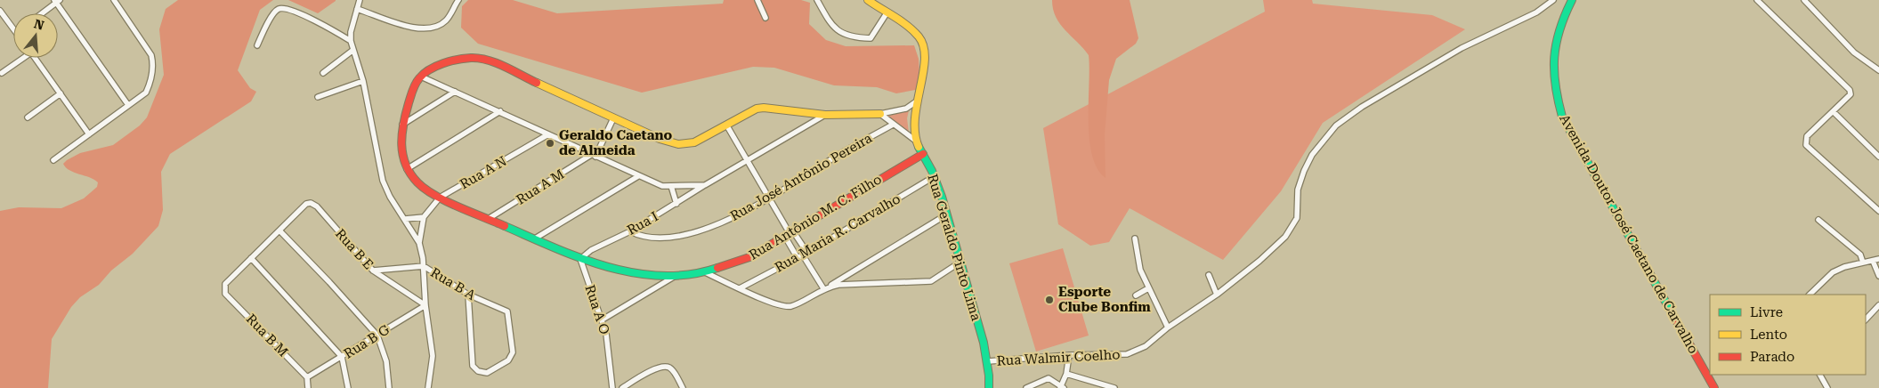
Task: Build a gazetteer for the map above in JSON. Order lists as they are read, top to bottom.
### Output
{
  "streets": {
    "street": [
      "Rua A N",
      "Rua José Antônio Pereira",
      "Rua A M",
      "Rua Antônio M. C. Filho",
      "Rua I",
      "Rua Maria R. Carvalho",
      "Avenida Doutor José Caetano de Carvalho",
      "Rua Geraldo Pinto Lima",
      "Rua B E",
      "Rua B A",
      "Rua A O",
      "Rua B M",
      "Rua B G",
      "Rua Walmir Coelho"
    ]
  },
  "crossings": [
    ["Rua A N", "Rua Antônio M. C. Filho"],
    ["Rua José Antônio Pereira", "Rua I"],
    ["Rua A M", "Rua Antônio M. C. Filho"],
    ["Rua Antônio M. C. Filho", "Rua I"],
    ["Rua Antônio M. C. Filho", "Rua Geraldo Pinto Lima"],
    ["Rua Antônio M. C. Filho", "Rua A O"],
    ["Rua I", "Rua A O"],
    ["Rua Maria R. Carvalho", "Rua Geraldo Pinto Lima"],
    ["Rua Geraldo Pinto Lima", "Rua Walmir Coelho"],
    ["Rua B E", "Rua B G"],
    ["Rua B M", "Rua B G"]
  ],
  "places": ["Geraldo Caetano de Almeida", "Esporte Clube Bonfim"],
  "legend": ["Livre", "Lento", "Parado"],
  "north": "top"
}
